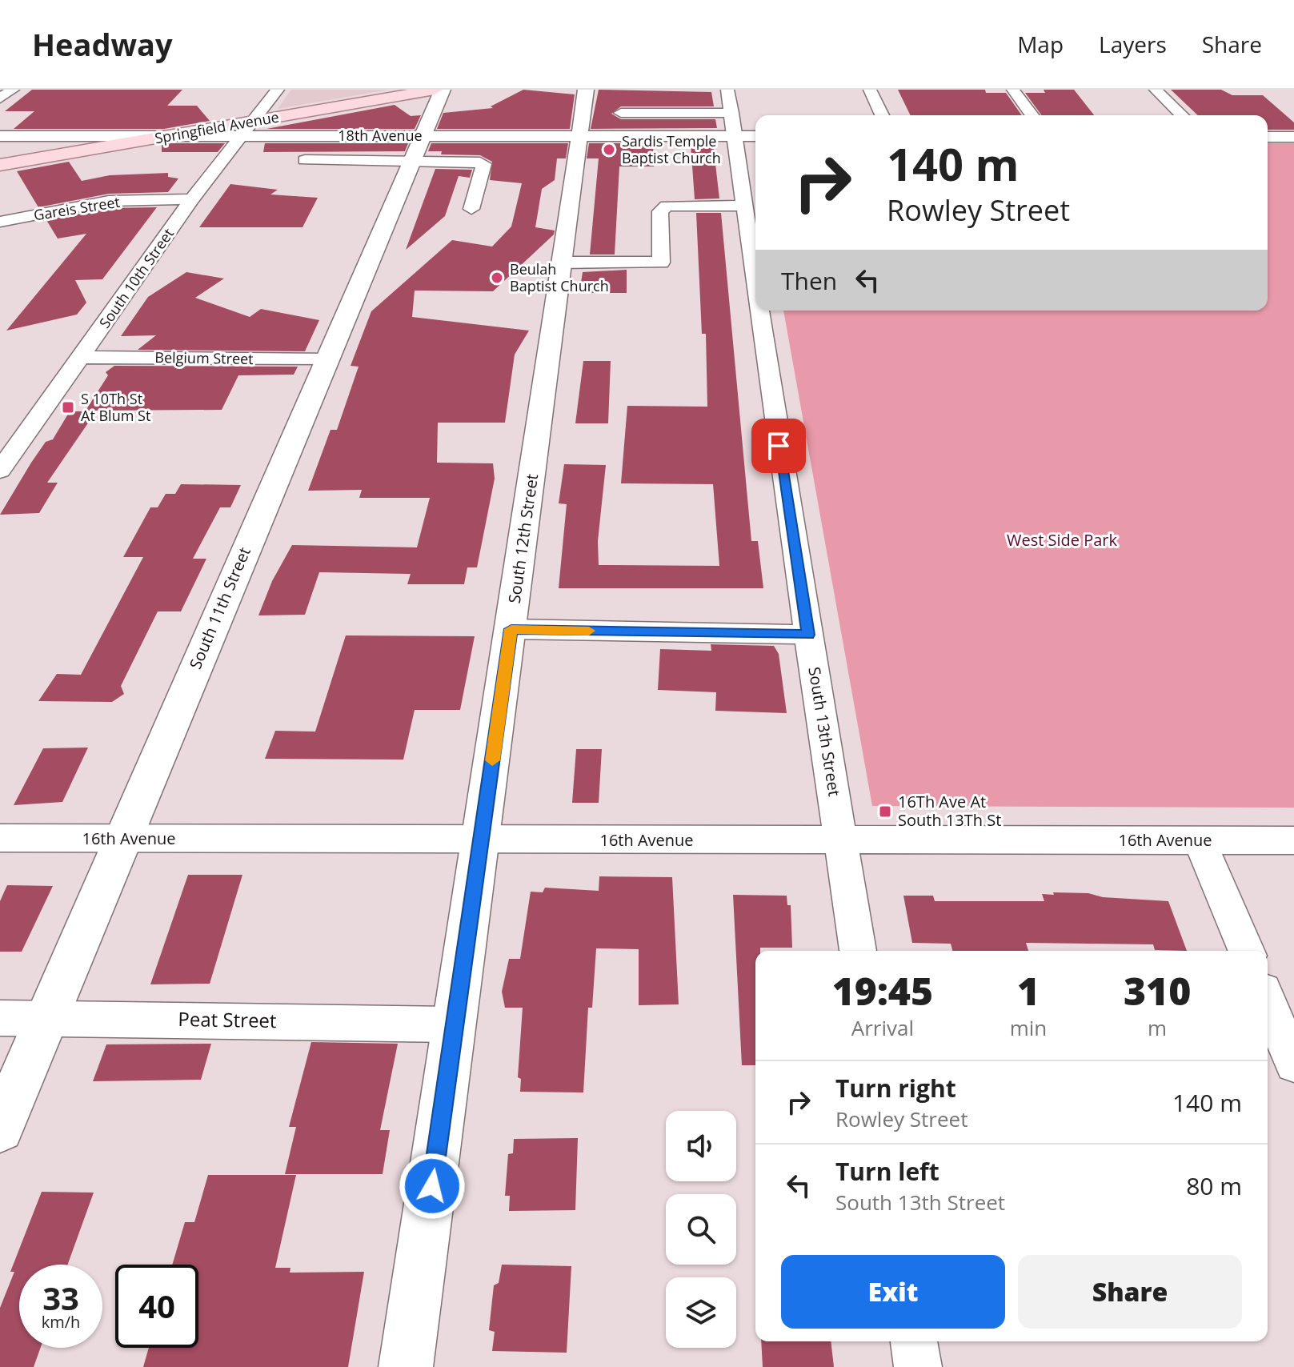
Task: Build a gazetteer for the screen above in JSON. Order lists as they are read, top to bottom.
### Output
{
  "streets": {
    "main road": ["Springfield Avenue"],
    "street": [
      "18th Avenue",
      "Gareis Street",
      "South 10th Street",
      "Belgium Street",
      "South 12th Street",
      "South 11th Street",
      "South 13th Street",
      "16th Avenue",
      "Peat Street"
    ]
  },
  "crossings": [
    ["Springfield Avenue", "18th Avenue"],
    ["Springfield Avenue", "South 10th Street"],
    ["18th Avenue", "South 10th Street"],
    ["18th Avenue", "South 12th Street"],
    ["18th Avenue", "South 11th Street"],
    ["18th Avenue", "South 13th Street"],
    ["Gareis Street", "South 10th Street"],
    ["South 10th Street", "Belgium Street"],
    ["Belgium Street", "South 11th Street"],
    ["South 12th Street", "16th Avenue"],
    ["South 12th Street", "Peat Street"],
    ["South 11th Street", "16th Avenue"],
    ["South 11th Street", "Peat Street"],
    ["South 13th Street", "16th Avenue"]
  ],
  "parks": ["West Side Park"],
  "places": {
    "other": ["Sardis Temple Baptist Church", "Beulah Baptist Church"],
    "transit": ["S 10Th St At Blum St", "16Th Ave At South 13Th St"]
  },
  "page": {
    "header": "Headway",
    "nav": ["Map", "Layers", "Share"],
    "turn": ["140 m", "Rowley Street"],
    "then": "Then",
    "eta": [
      "19:45",
      "Arrival",
      "1",
      "min",
      "310",
      "m"
    ],
    "list": [
      {
        "name": "Turn right",
        "note": "Rowley Street",
        "value": "140 m"
      },
      {
        "name": "Turn left",
        "note": "South 13th Street",
        "value": "80 m"
      }
    ],
    "buttons": ["Exit", "Share"],
    "speed": "33 km/h",
    "limit": "40"
  }
}
